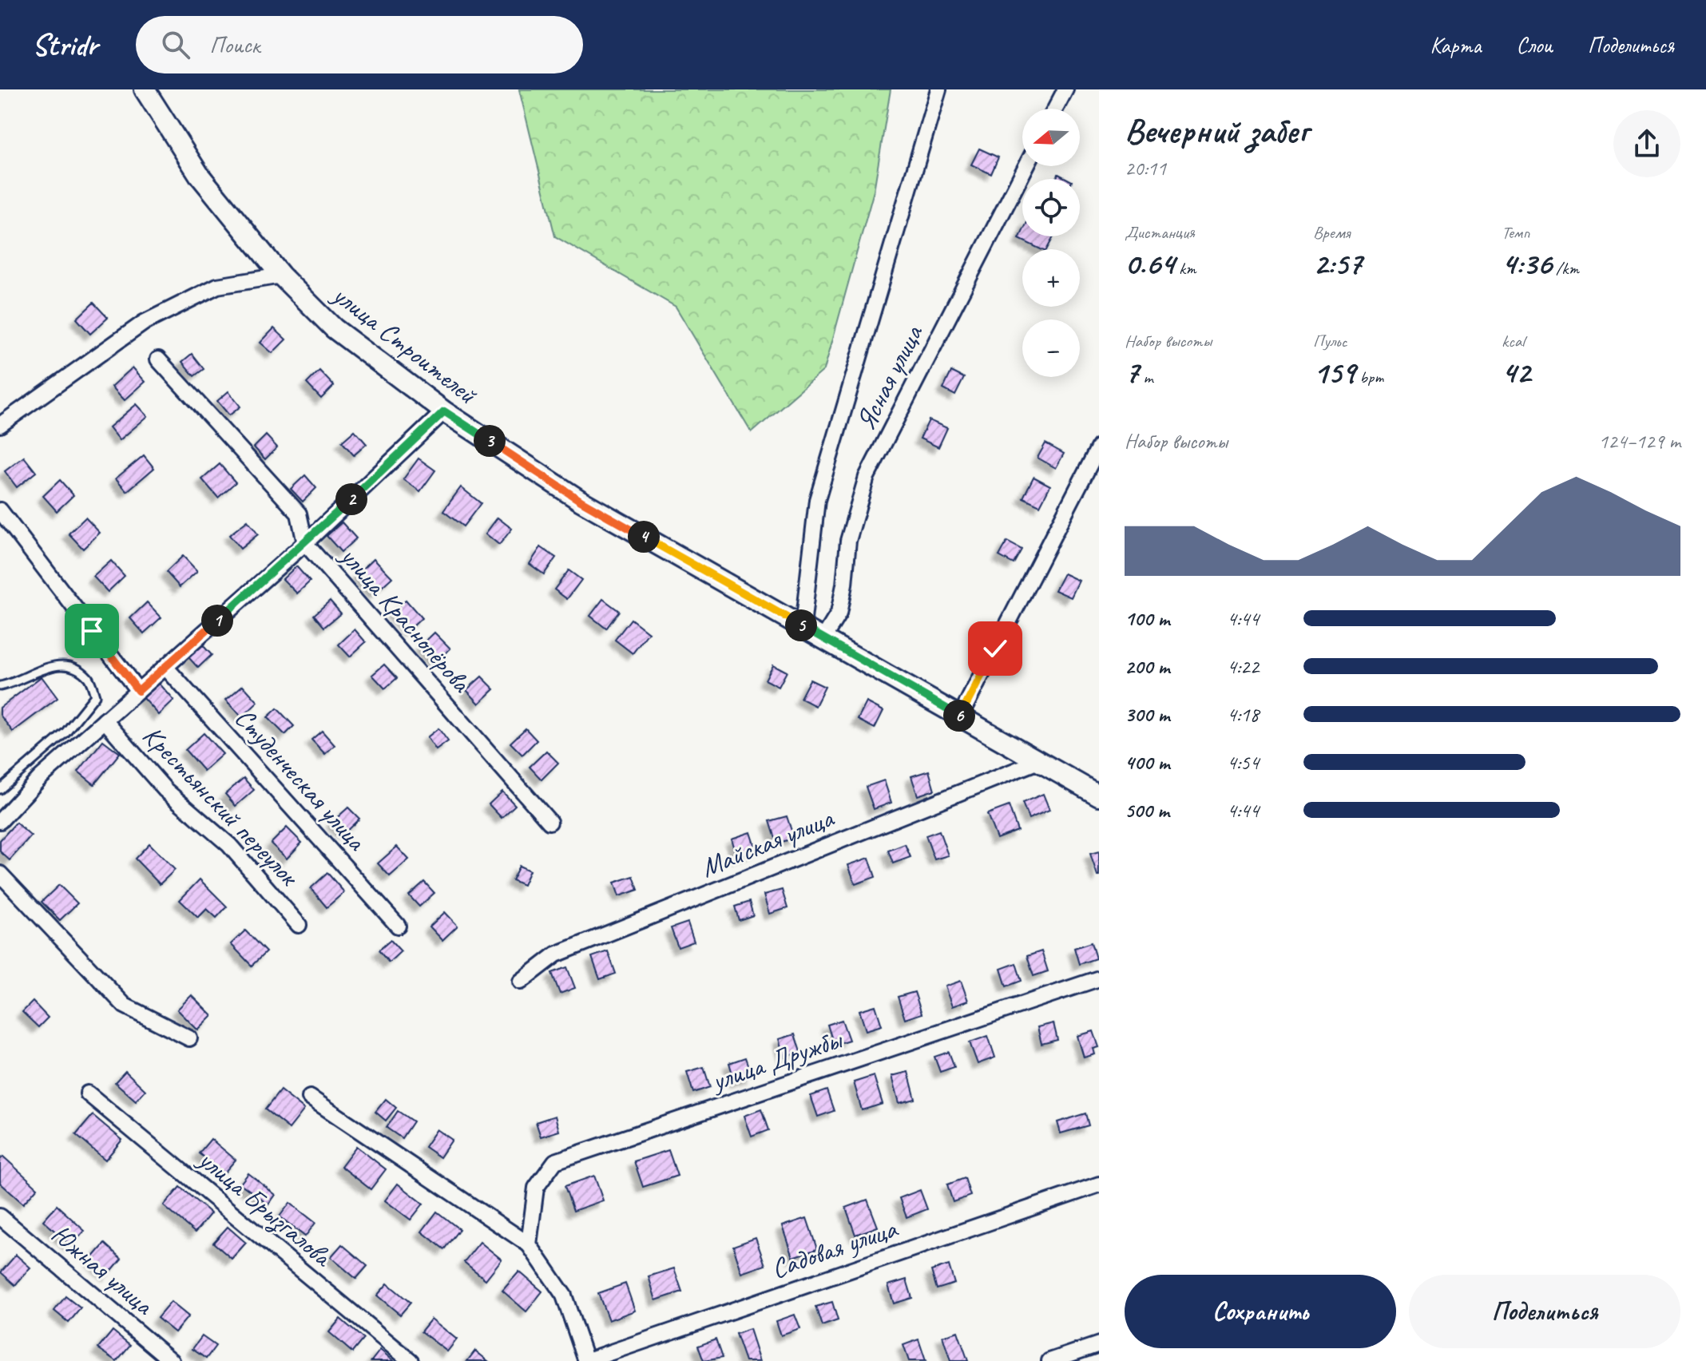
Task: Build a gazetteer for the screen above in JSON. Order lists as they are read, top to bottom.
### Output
{
  "streets": {
    "street": [
      "улица Строителей",
      "Ясная улица",
      "улица Краснопёрова",
      "Студенческая улица",
      "Крестьянский переулок",
      "Майская улица",
      "улица Дружбы",
      "улица Брызгалова",
      "Садовая улица",
      "Южная улица"
    ]
  },
  "crossings": [
    ["улица Строителей", "Ясная улица"],
    ["улица Строителей", "Майская улица"]
  ],
  "north": "left",
  "page": {
    "header": "Stridr",
    "search": "Поиск",
    "nav": ["Карта", "Слои", "Поделиться"],
    "heading": ["Вечерний забег", "20:11"],
    "map_buttons": ["+", "−"],
    "stats": [
      ["Дистанция", "0.64 km"],
      ["Время", "2:57"],
      ["Темп", "4:36 /km"],
      ["Набор высоты", "7 m"],
      ["Пульс", "159 bpm"],
      ["kcal", "42"]
    ],
    "chart": ["Набор высоты", "124–129 m"],
    "pins": [
      "3",
      "2",
      "4",
      "1",
      "5",
      "6"
    ],
    "list": [
      {
        "name": "100 m",
        "note": "4:44"
      },
      {
        "name": "200 m",
        "note": "4:22"
      },
      {
        "name": "300 m",
        "note": "4:18"
      },
      {
        "name": "400 m",
        "note": "4:54"
      },
      {
        "name": "500 m",
        "note": "4:44"
      }
    ],
    "buttons": ["Сохранить", "Поделиться"]
  }
}
